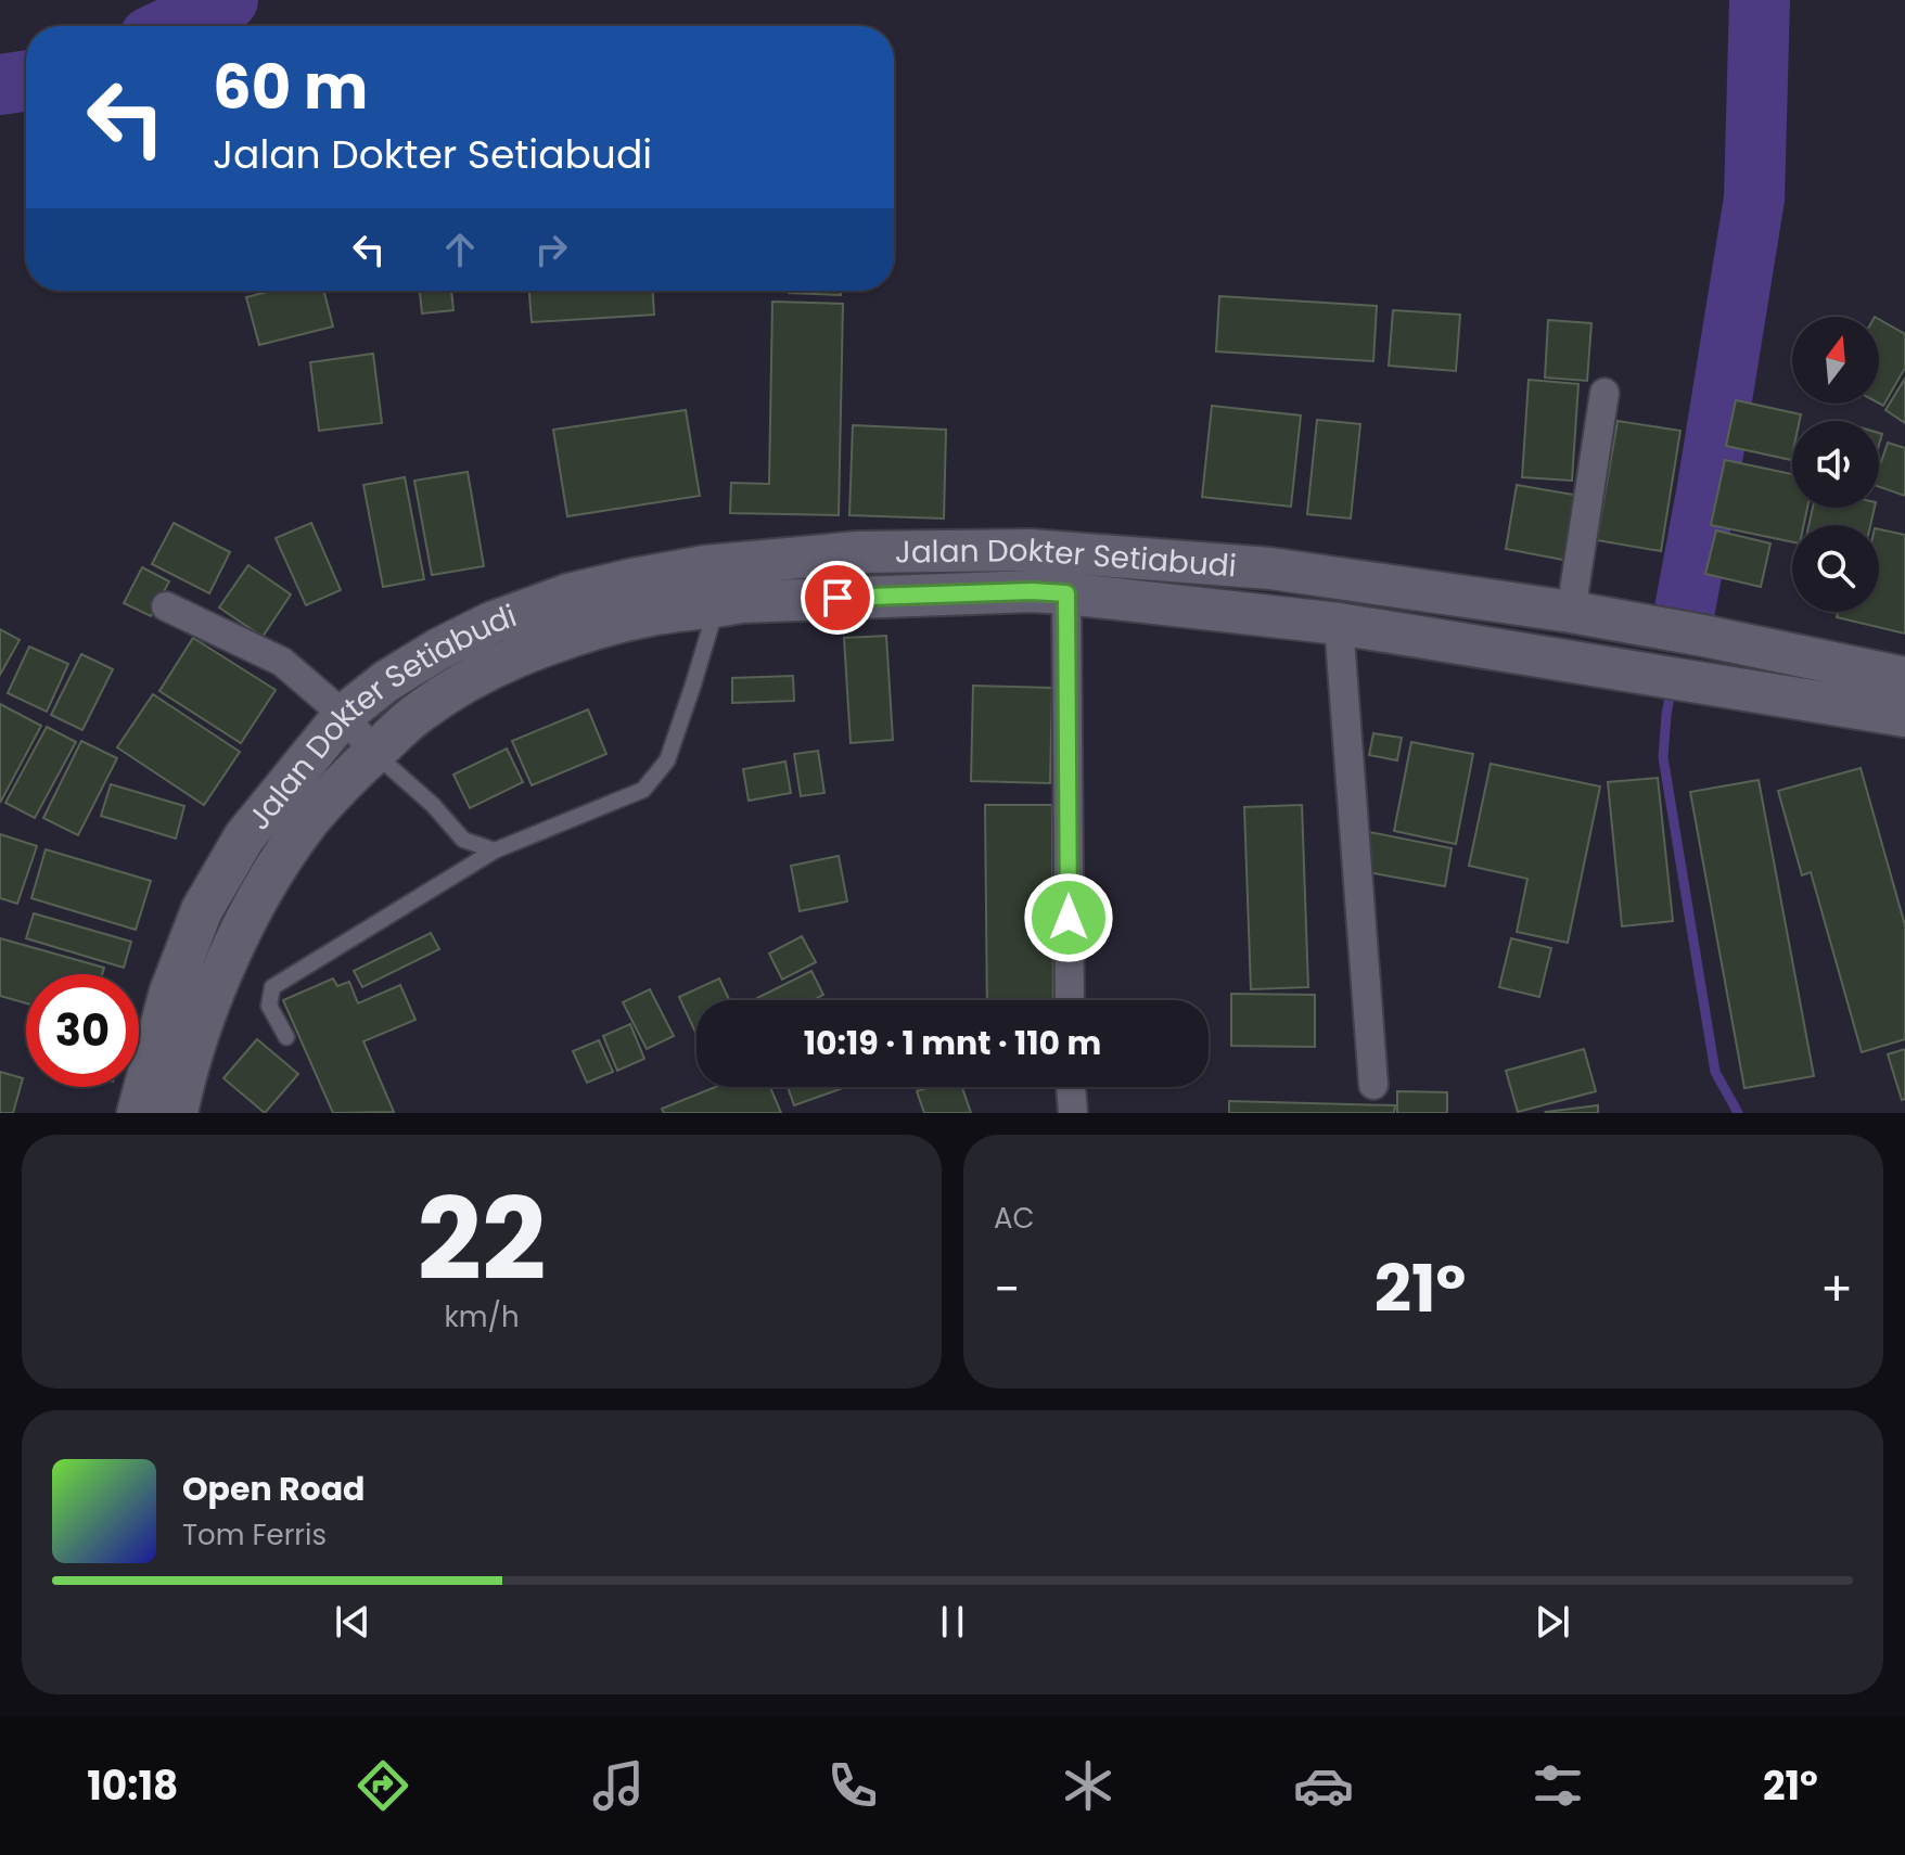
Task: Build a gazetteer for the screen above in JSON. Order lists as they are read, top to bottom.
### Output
{
  "streets": {
    "street": ["Jalan Dokter Setiabudi"]
  },
  "north": "top",
  "page": {
    "turn": ["60 m", "Jalan Dokter Setiabudi"],
    "limit": "30",
    "trip": "10:19 · 1 mnt · 110 m",
    "tile": [
      ["22", "km/h"],
      "AC"
    ],
    "heat": ["−", "21°", "+"],
    "song": ["Open Road", "Tom Ferris"],
    "tabs": ["10:18", "21°"]
  }
}
